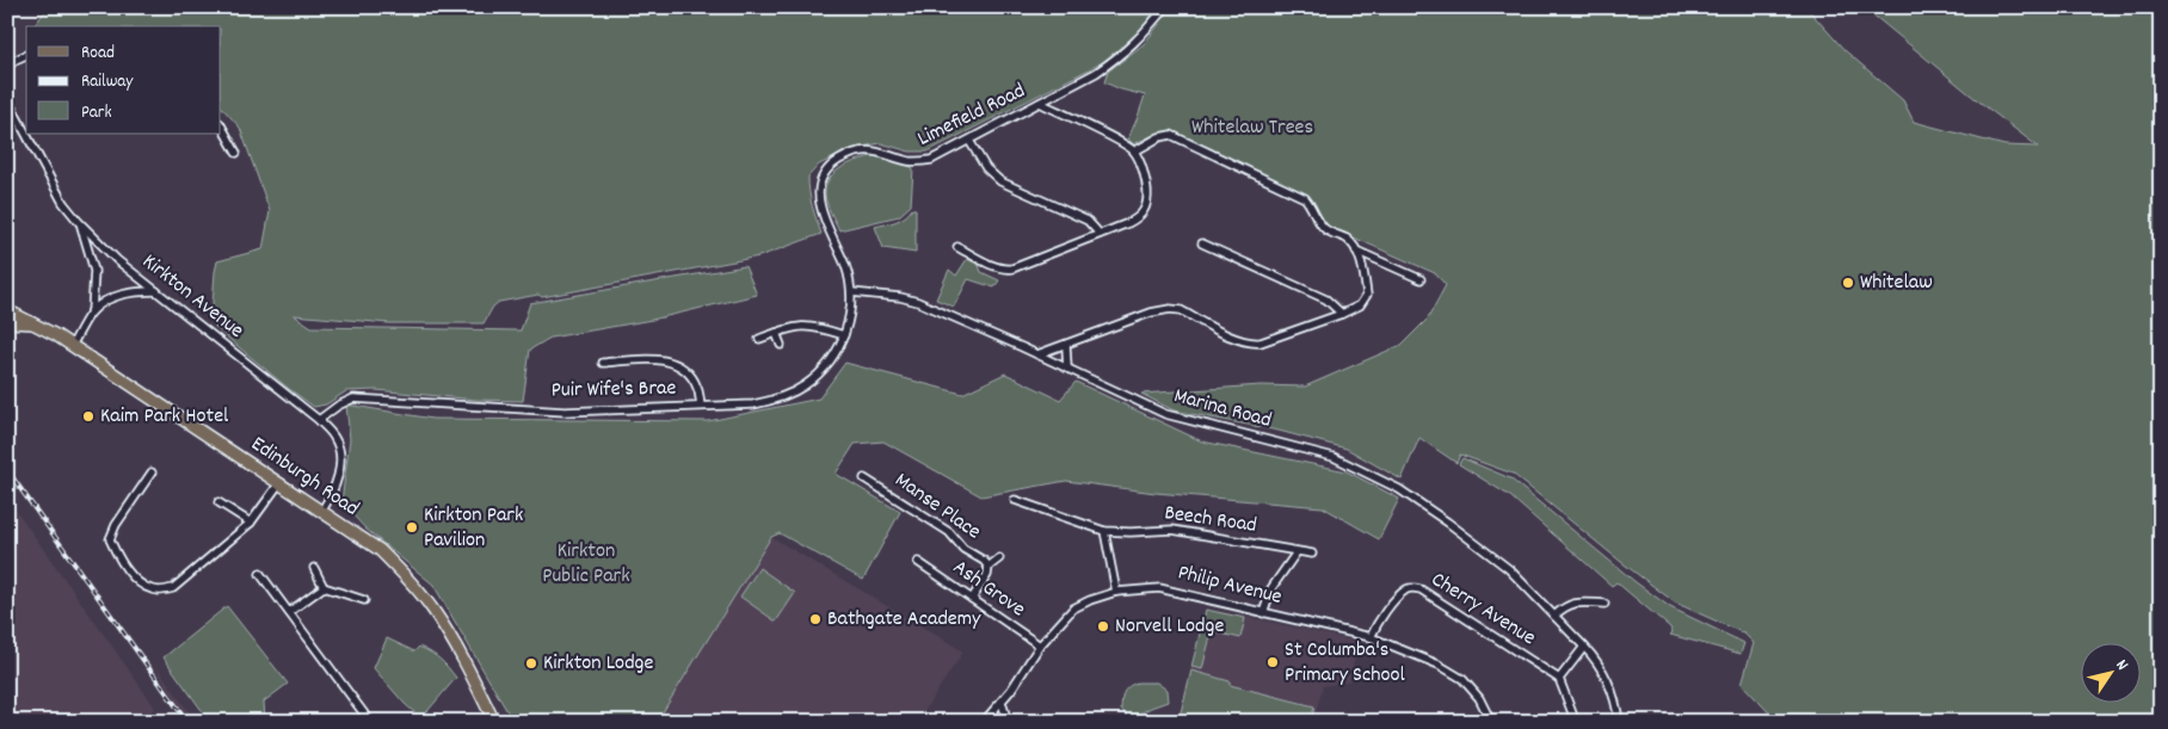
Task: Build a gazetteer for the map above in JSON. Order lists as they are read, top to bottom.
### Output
{
  "streets": {
    "main road": ["Edinburgh Road"],
    "street": [
      "Limefield Road",
      "Kirkton Avenue",
      "Puir Wife's Brae",
      "Marina Road",
      "Manse Place",
      "Beech Road",
      "Philip Avenue",
      "Ash Grove",
      "Cherry Avenue"
    ]
  },
  "crossings": [
    ["Limefield Road", "Puir Wife's Brae"],
    ["Limefield Road", "Marina Road"],
    ["Kirkton Avenue", "Puir Wife's Brae"],
    ["Kirkton Avenue", "Edinburgh Road"],
    ["Puir Wife's Brae", "Marina Road"],
    ["Manse Place", "Ash Grove"],
    ["Philip Avenue", "Ash Grove"],
    ["Philip Avenue", "Cherry Avenue"]
  ],
  "parks": ["Whitelaw Trees", "Kirkton Public Park"],
  "places": [
    "Whitelaw",
    "Kaim Park Hotel",
    "Kirkton Park Pavilion",
    "Bathgate Academy",
    "Norvell Lodge",
    "St Columba's Primary School",
    "Kirkton Lodge"
  ],
  "legend": ["Road", "Railway", "Park"],
  "north": "top right"
}
